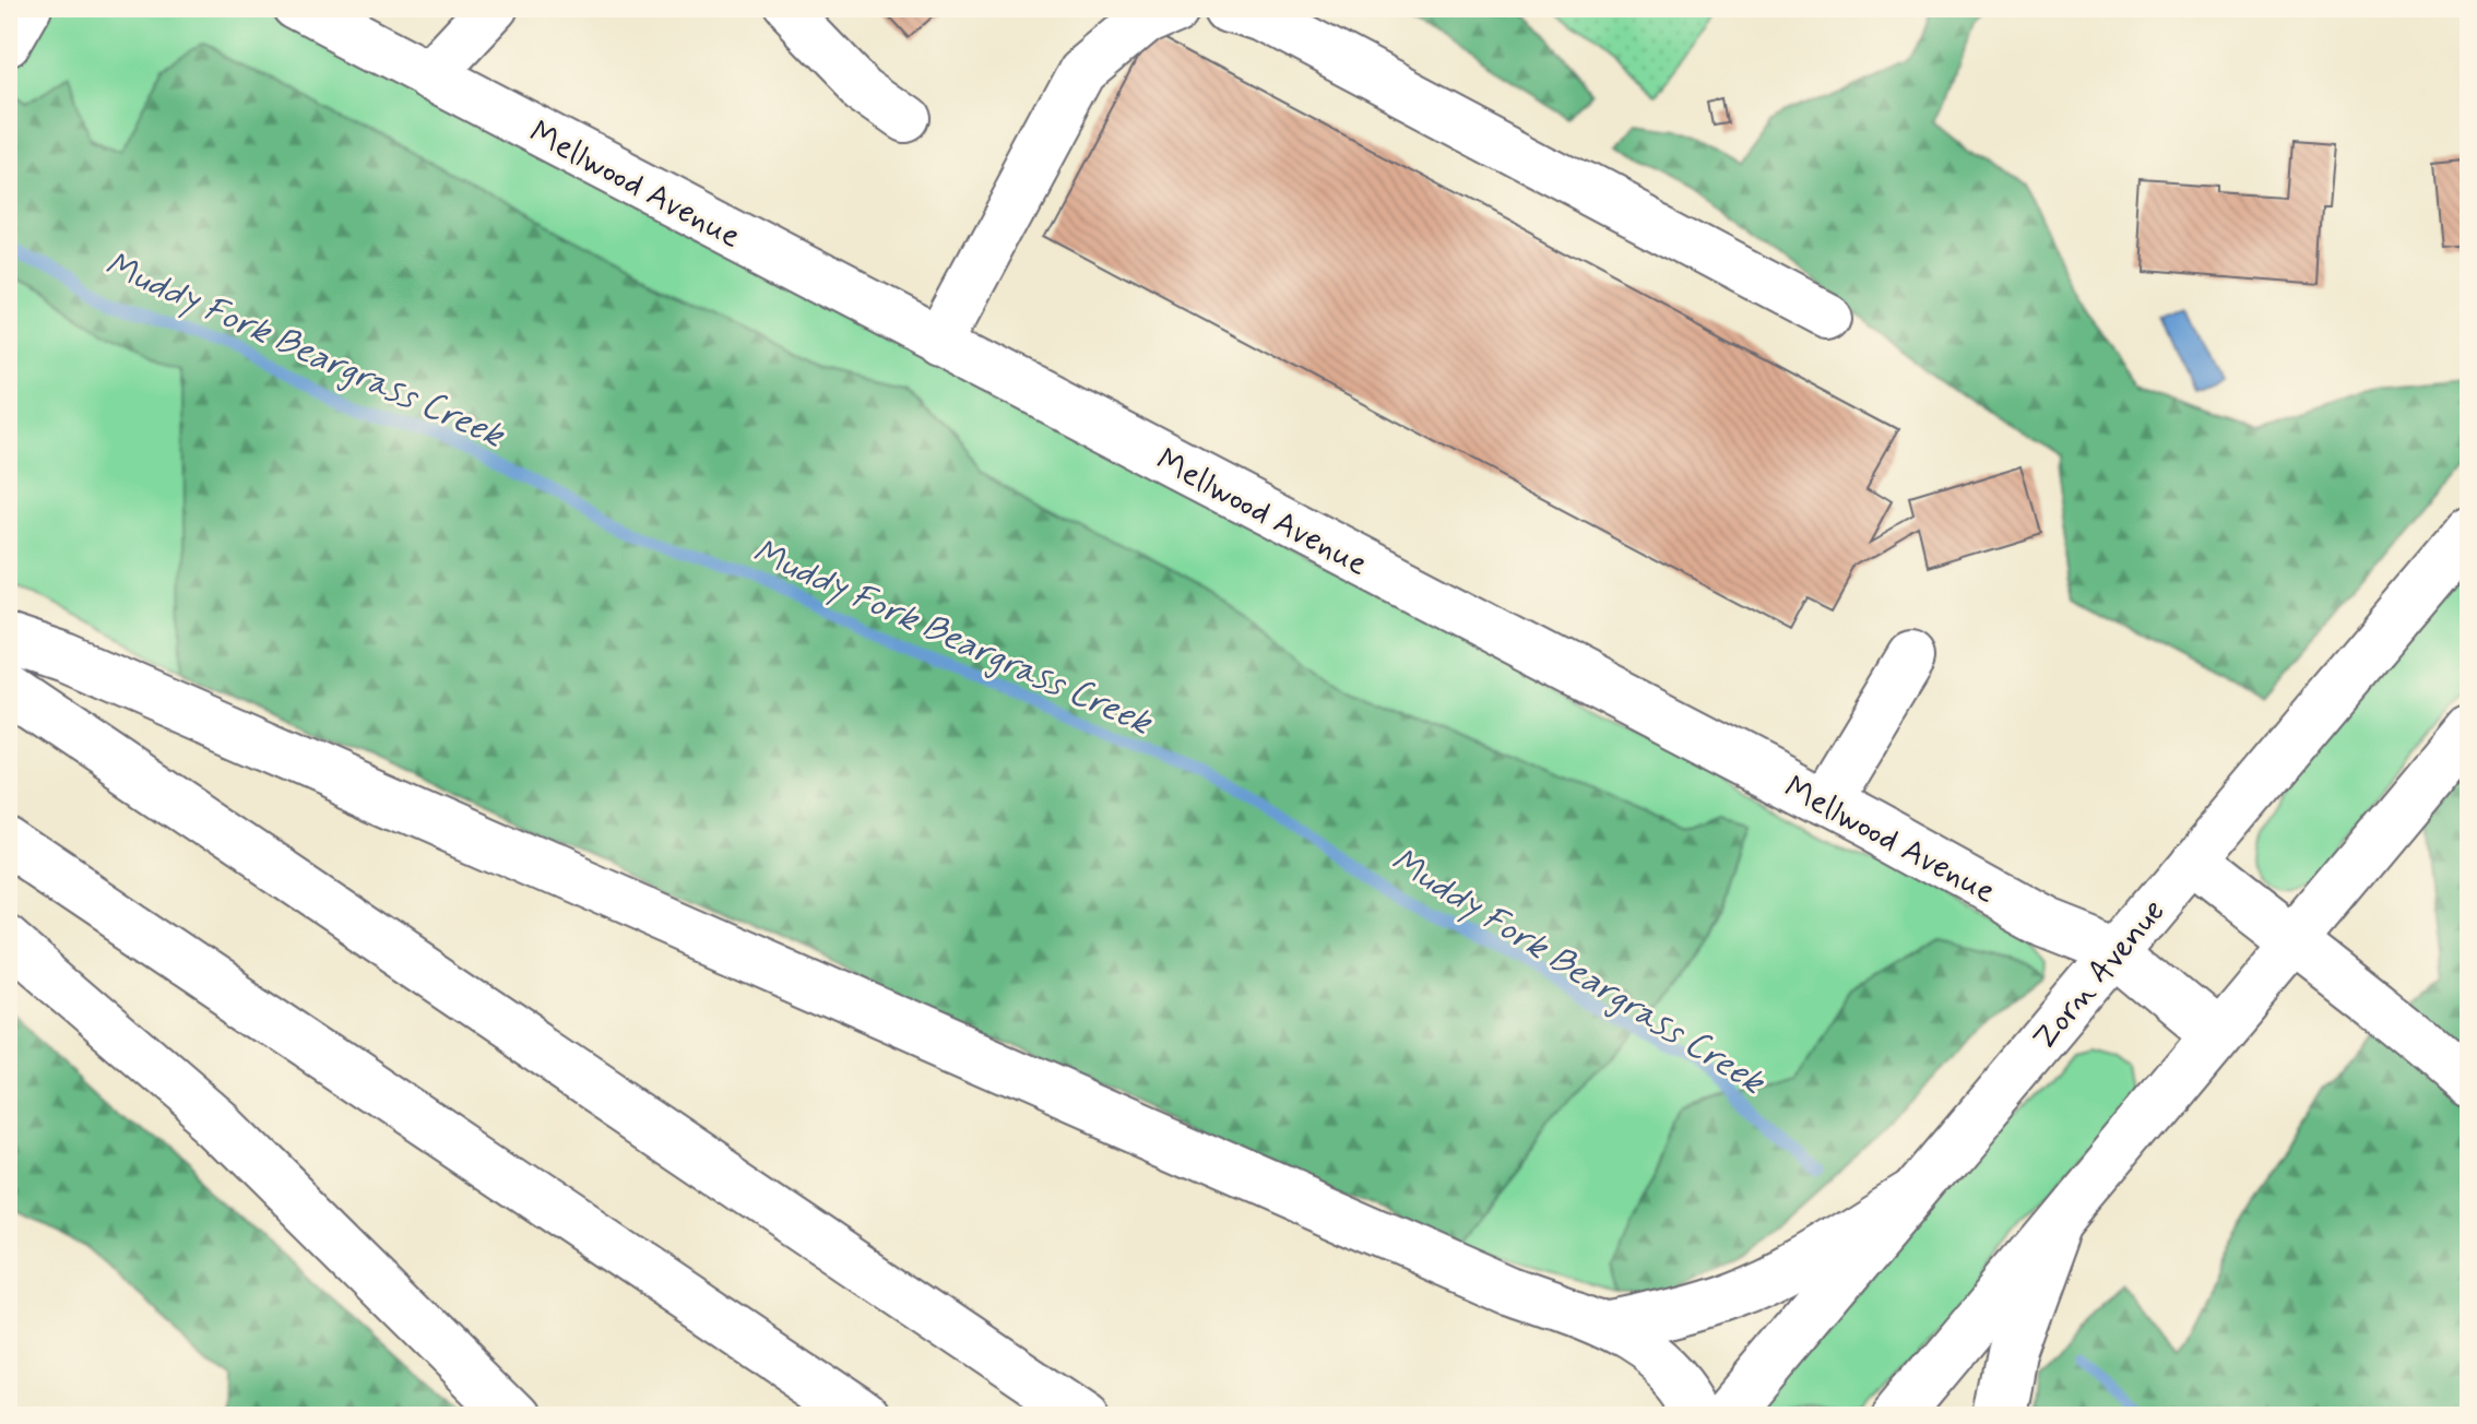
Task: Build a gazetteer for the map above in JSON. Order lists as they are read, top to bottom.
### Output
{
  "streets": {
    "main road": ["Mellwood Avenue", "Zorn Avenue"]
  },
  "crossings": [
    ["Mellwood Avenue", "Zorn Avenue"]
  ],
  "water": ["Muddy Fork Beargrass Creek"]
}
